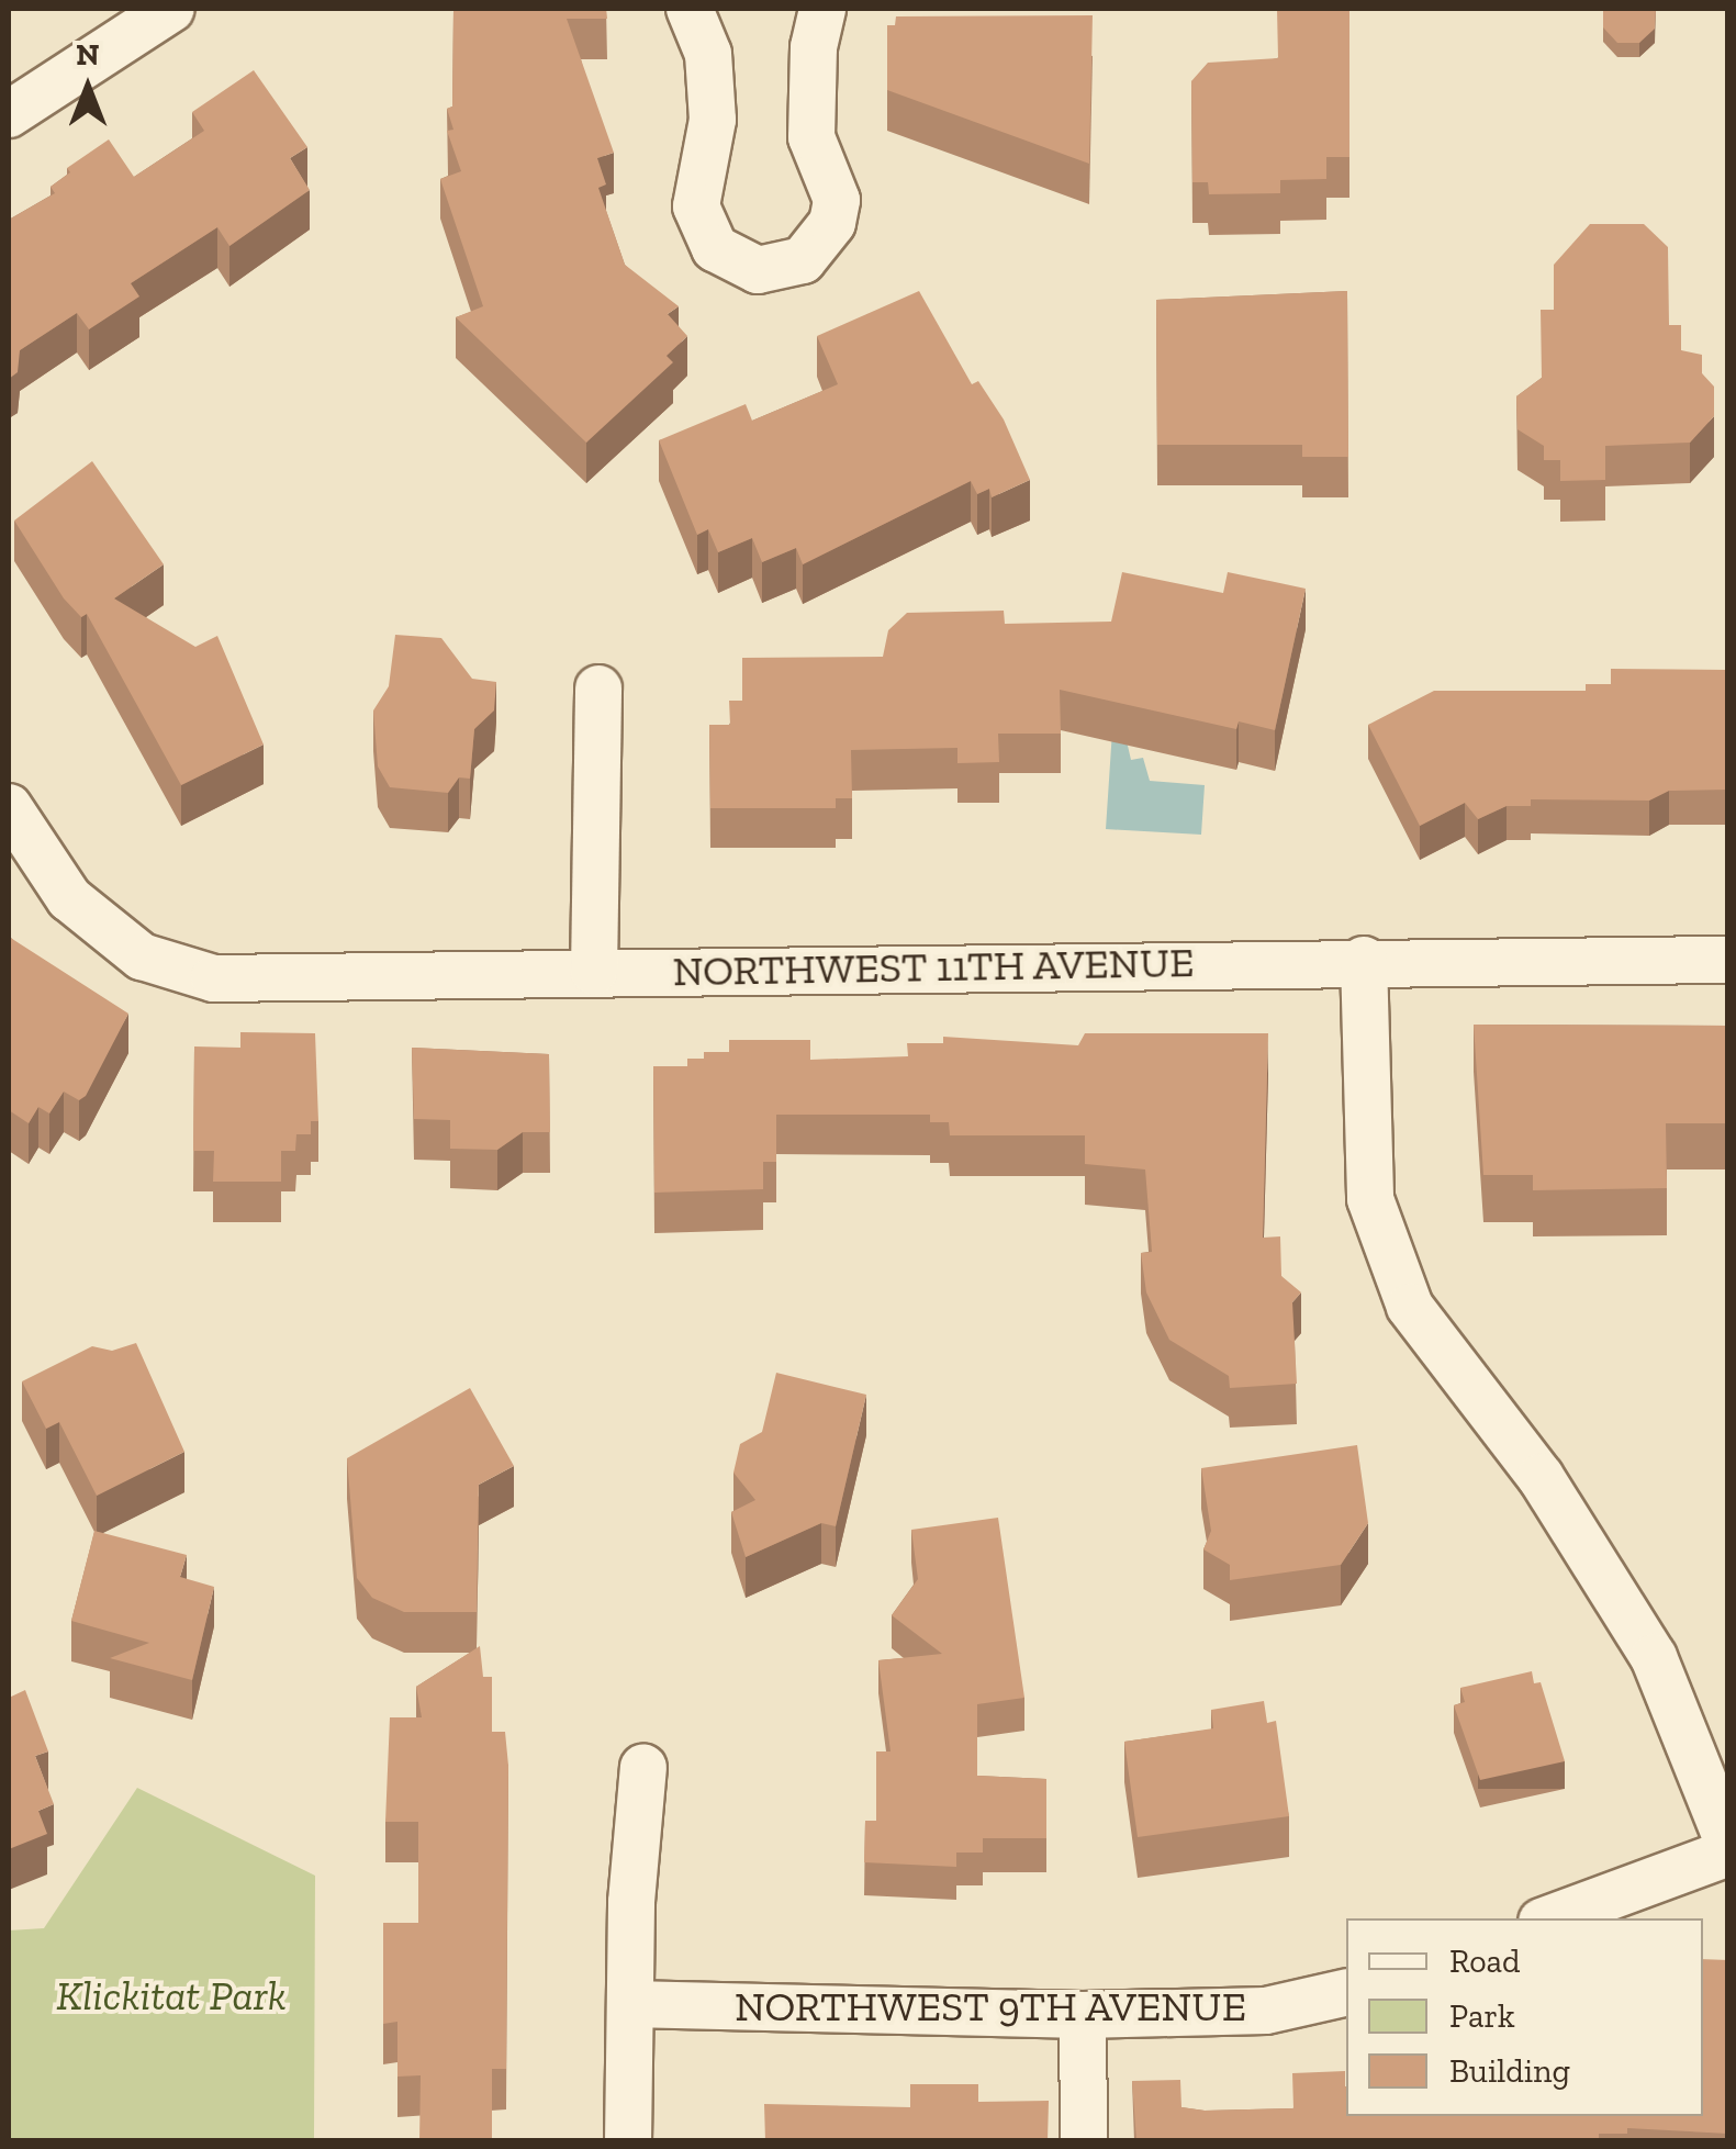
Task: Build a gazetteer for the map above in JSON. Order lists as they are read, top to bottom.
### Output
{
  "streets": {
    "street": ["NORTHWEST 11TH AVENUE", "NORTHWEST 9TH AVENUE"]
  },
  "parks": ["Klickitat Park"],
  "legend": ["Road", "Park", "Building"],
  "north": "top"
}
